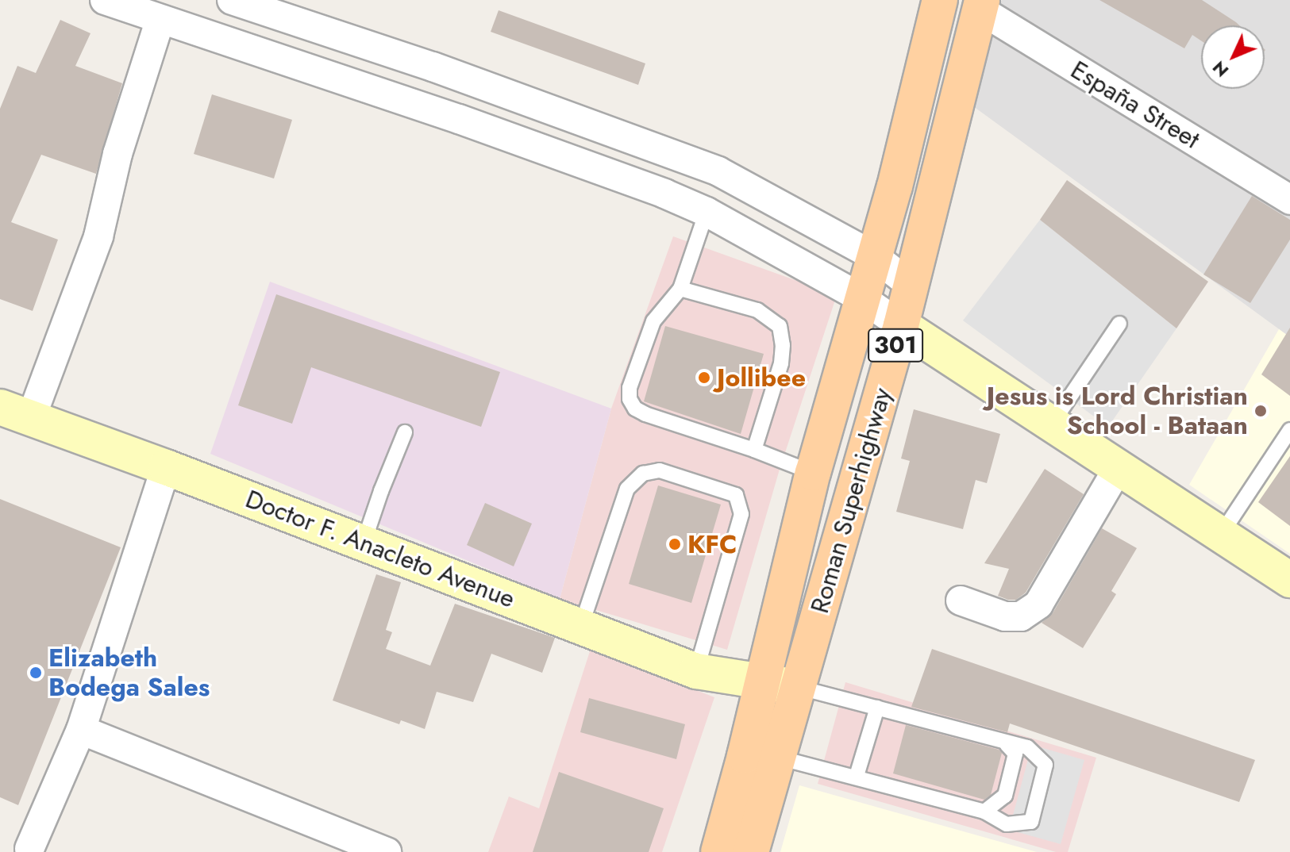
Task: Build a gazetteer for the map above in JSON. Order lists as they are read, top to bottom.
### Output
{
  "streets": {
    "main road": ["301", "Roman Superhighway", "Doctor F. Anacleto Avenue"],
    "street": ["España Street"]
  },
  "crossings": [
    ["España Street", "Roman Superhighway"],
    ["Roman Superhighway", "Doctor F. Anacleto Avenue"]
  ],
  "places": [
    "Jollibee",
    "Jesus is Lord Christian School - Bataan",
    "KFC",
    "Elizabeth Bodega Sales"
  ],
  "north": "bottom left"
}
